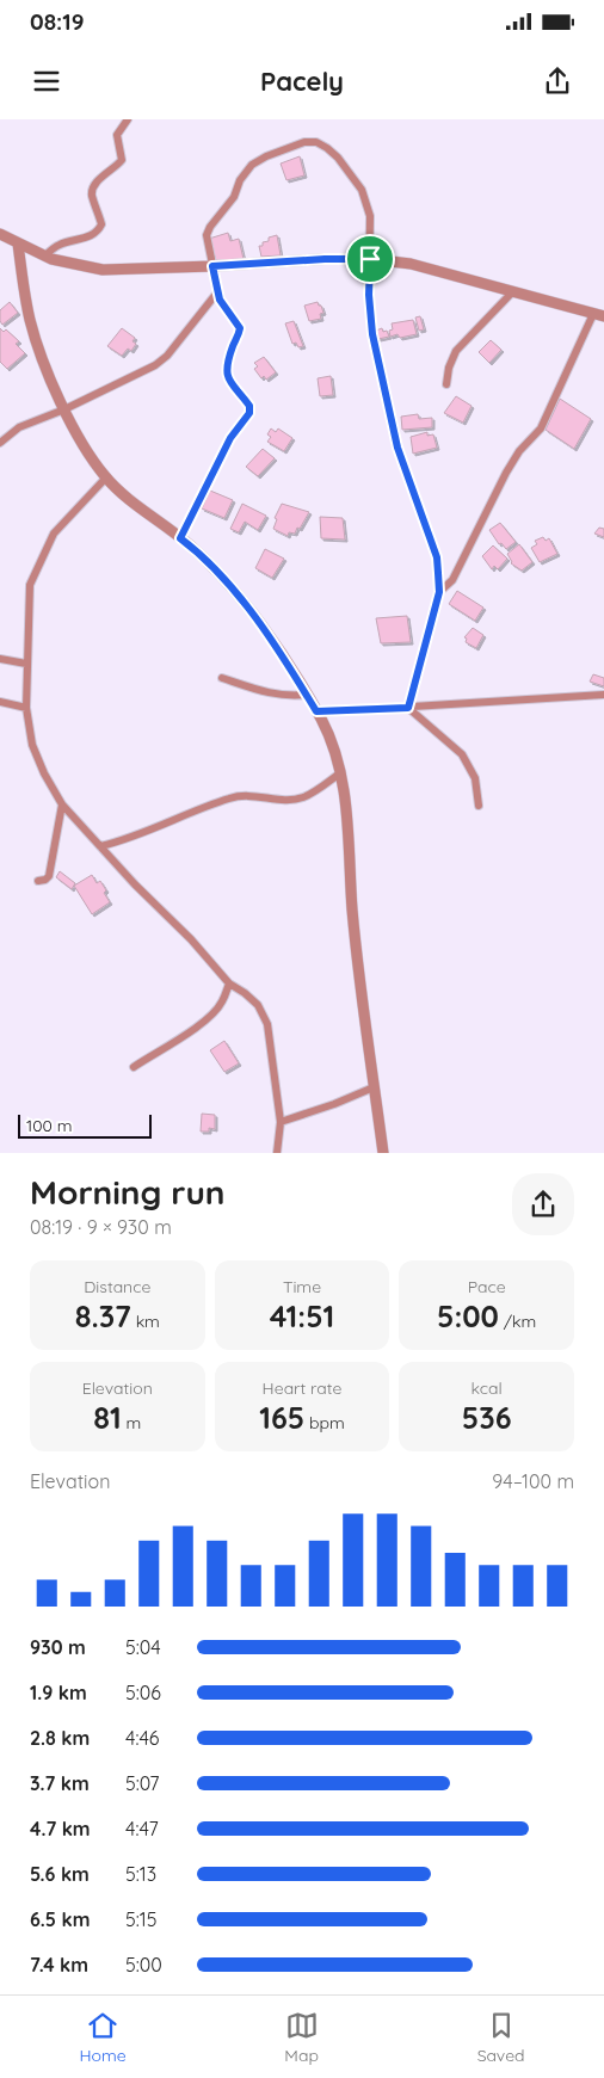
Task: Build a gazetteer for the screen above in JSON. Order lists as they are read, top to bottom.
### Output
{
  "scale_bar": "100 m",
  "page": {
    "status": "08:19",
    "header": "Pacely",
    "scale": "100 m",
    "heading": ["Morning run", "08:19 · 9 × 930 m"],
    "stats": [
      ["Distance", "8.37 km"],
      ["Time", "41:51"],
      ["Pace", "5:00 /km"],
      ["Elevation", "81 m"],
      ["Heart rate", "165 bpm"],
      ["kcal", "536"]
    ],
    "chart": ["Elevation", "94–100 m"],
    "list": [
      {
        "name": "930 m",
        "note": "5:04"
      },
      {
        "name": "1.9 km",
        "note": "5:06"
      },
      {
        "name": "2.8 km",
        "note": "4:46"
      },
      {
        "name": "3.7 km",
        "note": "5:07"
      },
      {
        "name": "4.7 km",
        "note": "4:47"
      },
      {
        "name": "5.6 km",
        "note": "5:13"
      },
      {
        "name": "6.5 km",
        "note": "5:15"
      },
      {
        "name": "7.4 km",
        "note": "5:00"
      }
    ],
    "tabs": ["Home", "Map", "Saved"]
  }
}
